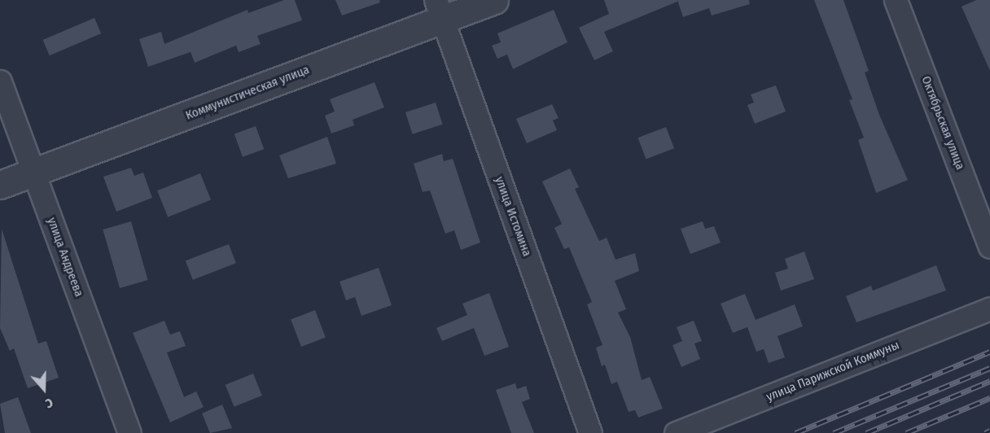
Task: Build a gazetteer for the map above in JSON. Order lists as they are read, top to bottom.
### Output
{
  "streets": {
    "street": [
      "Коммунистическая улица",
      "Октябрьская улица",
      "улица Истомина",
      "улица Андреева",
      "улица Парижской Коммуны"
    ]
  },
  "crossings": [
    ["Коммунистическая улица", "улица Истомина"],
    ["Коммунистическая улица", "улица Андреева"]
  ],
  "north": "bottom"
}
